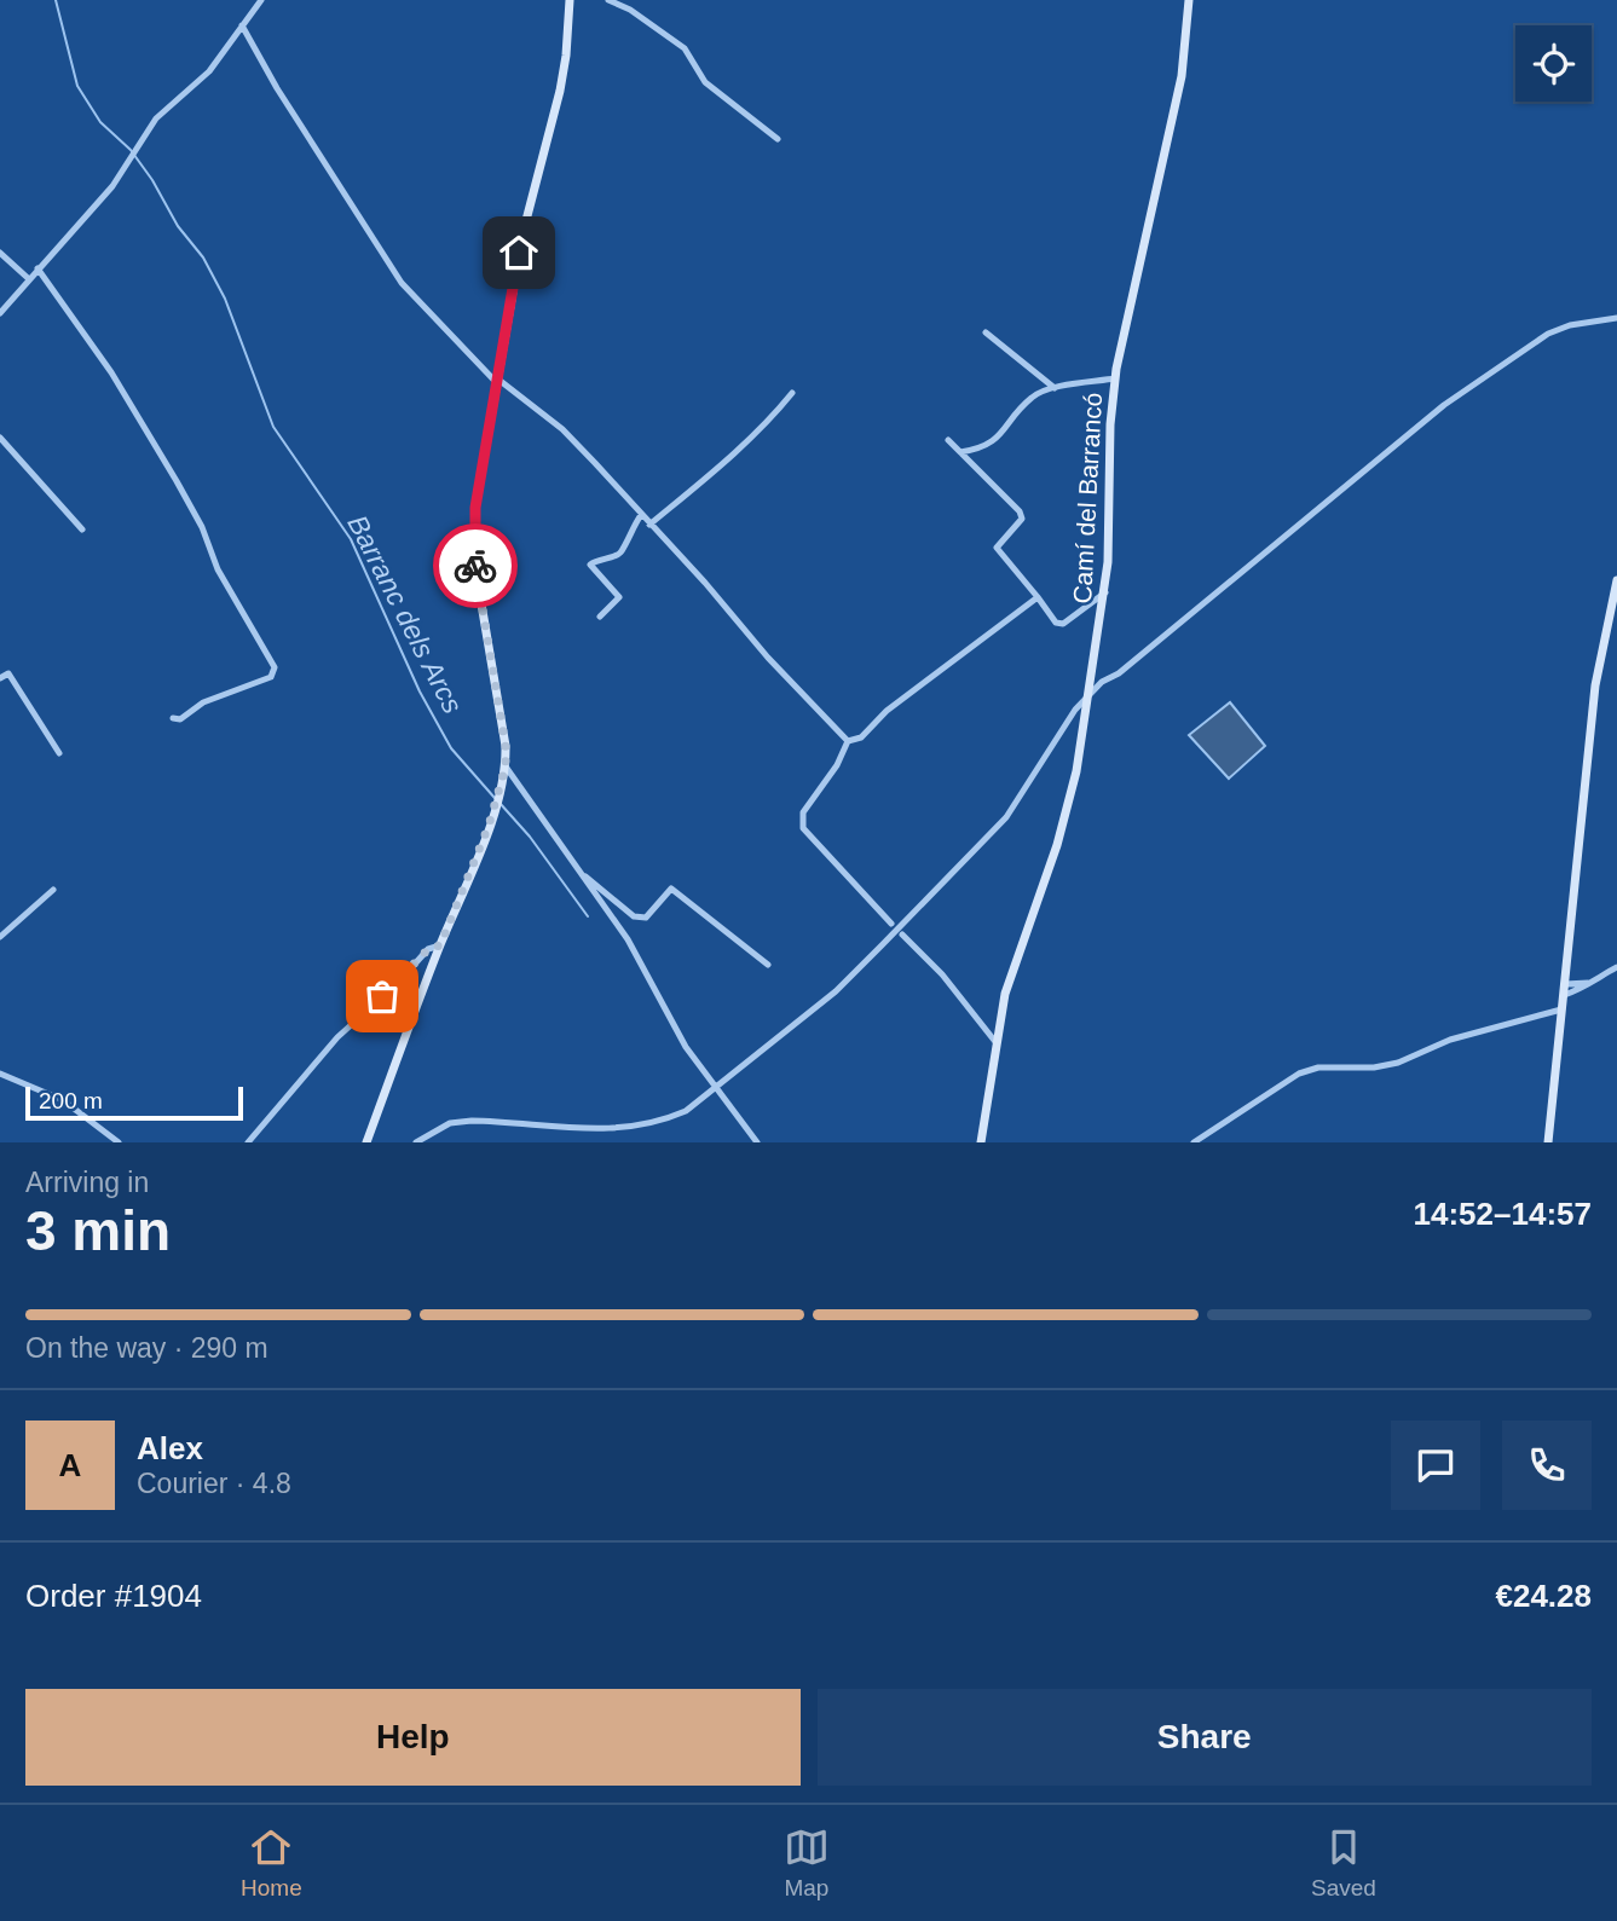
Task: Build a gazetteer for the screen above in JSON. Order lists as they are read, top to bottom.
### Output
{
  "streets": {
    "street": ["Camí del Barrancó"]
  },
  "water": ["Barranc dels Arcs"],
  "scale_bar": "200 m",
  "page": {
    "scale": "200 m",
    "heading": ["3 min", "Arriving in", "14:52–14:57"],
    "panel": [
      "Alex",
      "Courier · 4.8",
      "Order #1904",
      "€24.28"
    ],
    "bar": "On the way · 290 m",
    "round": "A",
    "buttons": ["Help", "Share"],
    "tabs": ["Home", "Map", "Saved"]
  }
}
